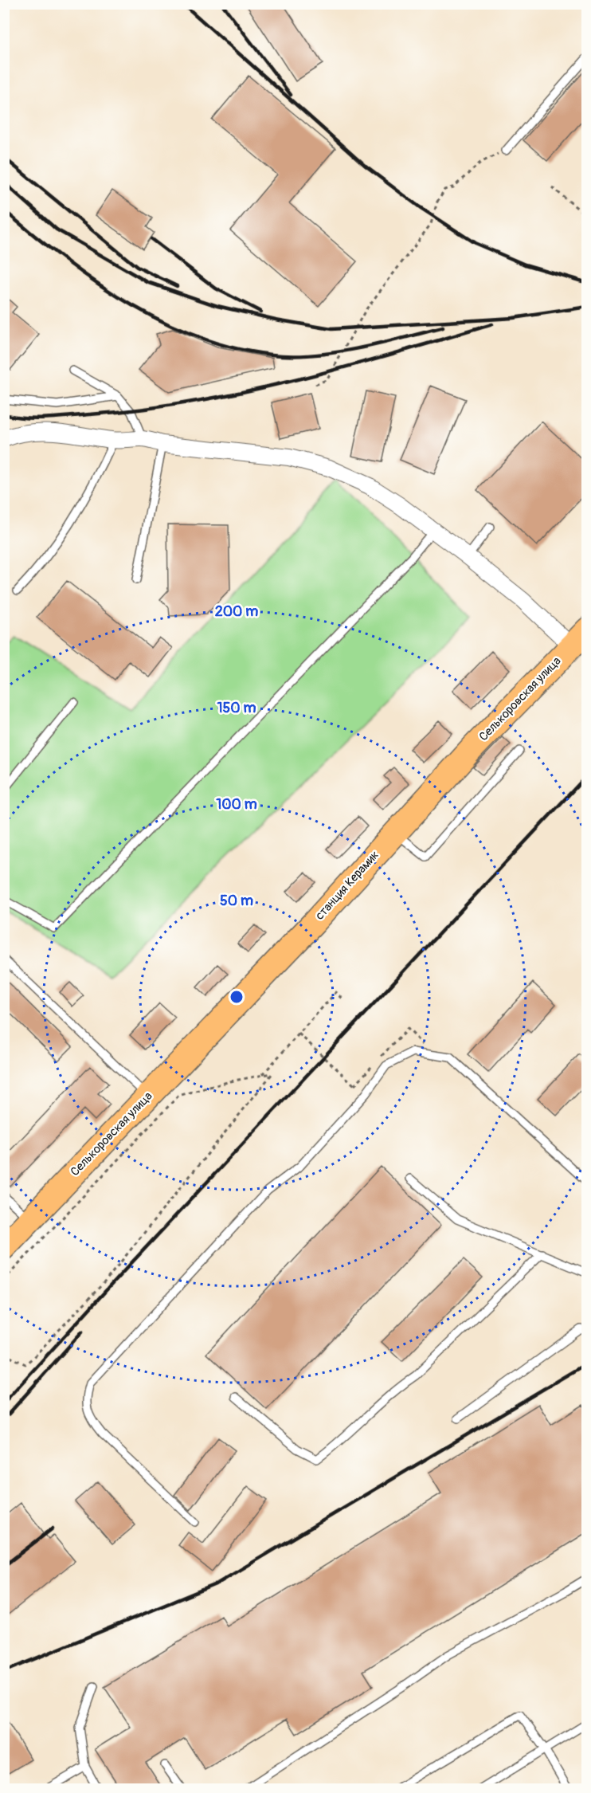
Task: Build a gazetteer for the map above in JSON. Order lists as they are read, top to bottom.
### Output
{
  "streets": {
    "main road": ["Селькоровская улица", "станция Керамик"]
  },
  "crossings": [
    ["Селькоровская улица", "станция Керамик"]
  ],
  "rings": [
    "200 m",
    "150 m",
    "100 m",
    "50 m"
  ]
}
